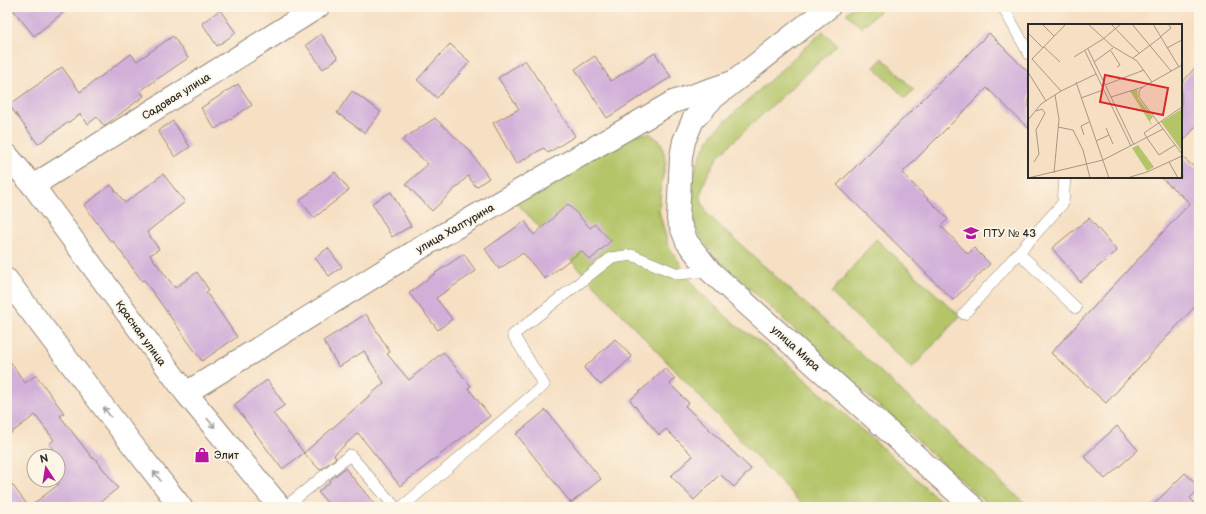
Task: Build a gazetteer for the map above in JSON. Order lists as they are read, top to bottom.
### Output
{
  "streets": {
    "street": [
      "Садовая улица",
      "улица Халтурина",
      "Красная улица",
      "улица Мира"
    ]
  },
  "crossings": [
    ["Садовая улица", "Красная улица"],
    ["улица Халтурина", "Красная улица"],
    ["улица Халтурина", "улица Мира"]
  ],
  "places": {
    "school or university": ["ПТУ № 43"],
    "shop": ["Элит"]
  },
  "north": "top"
}
